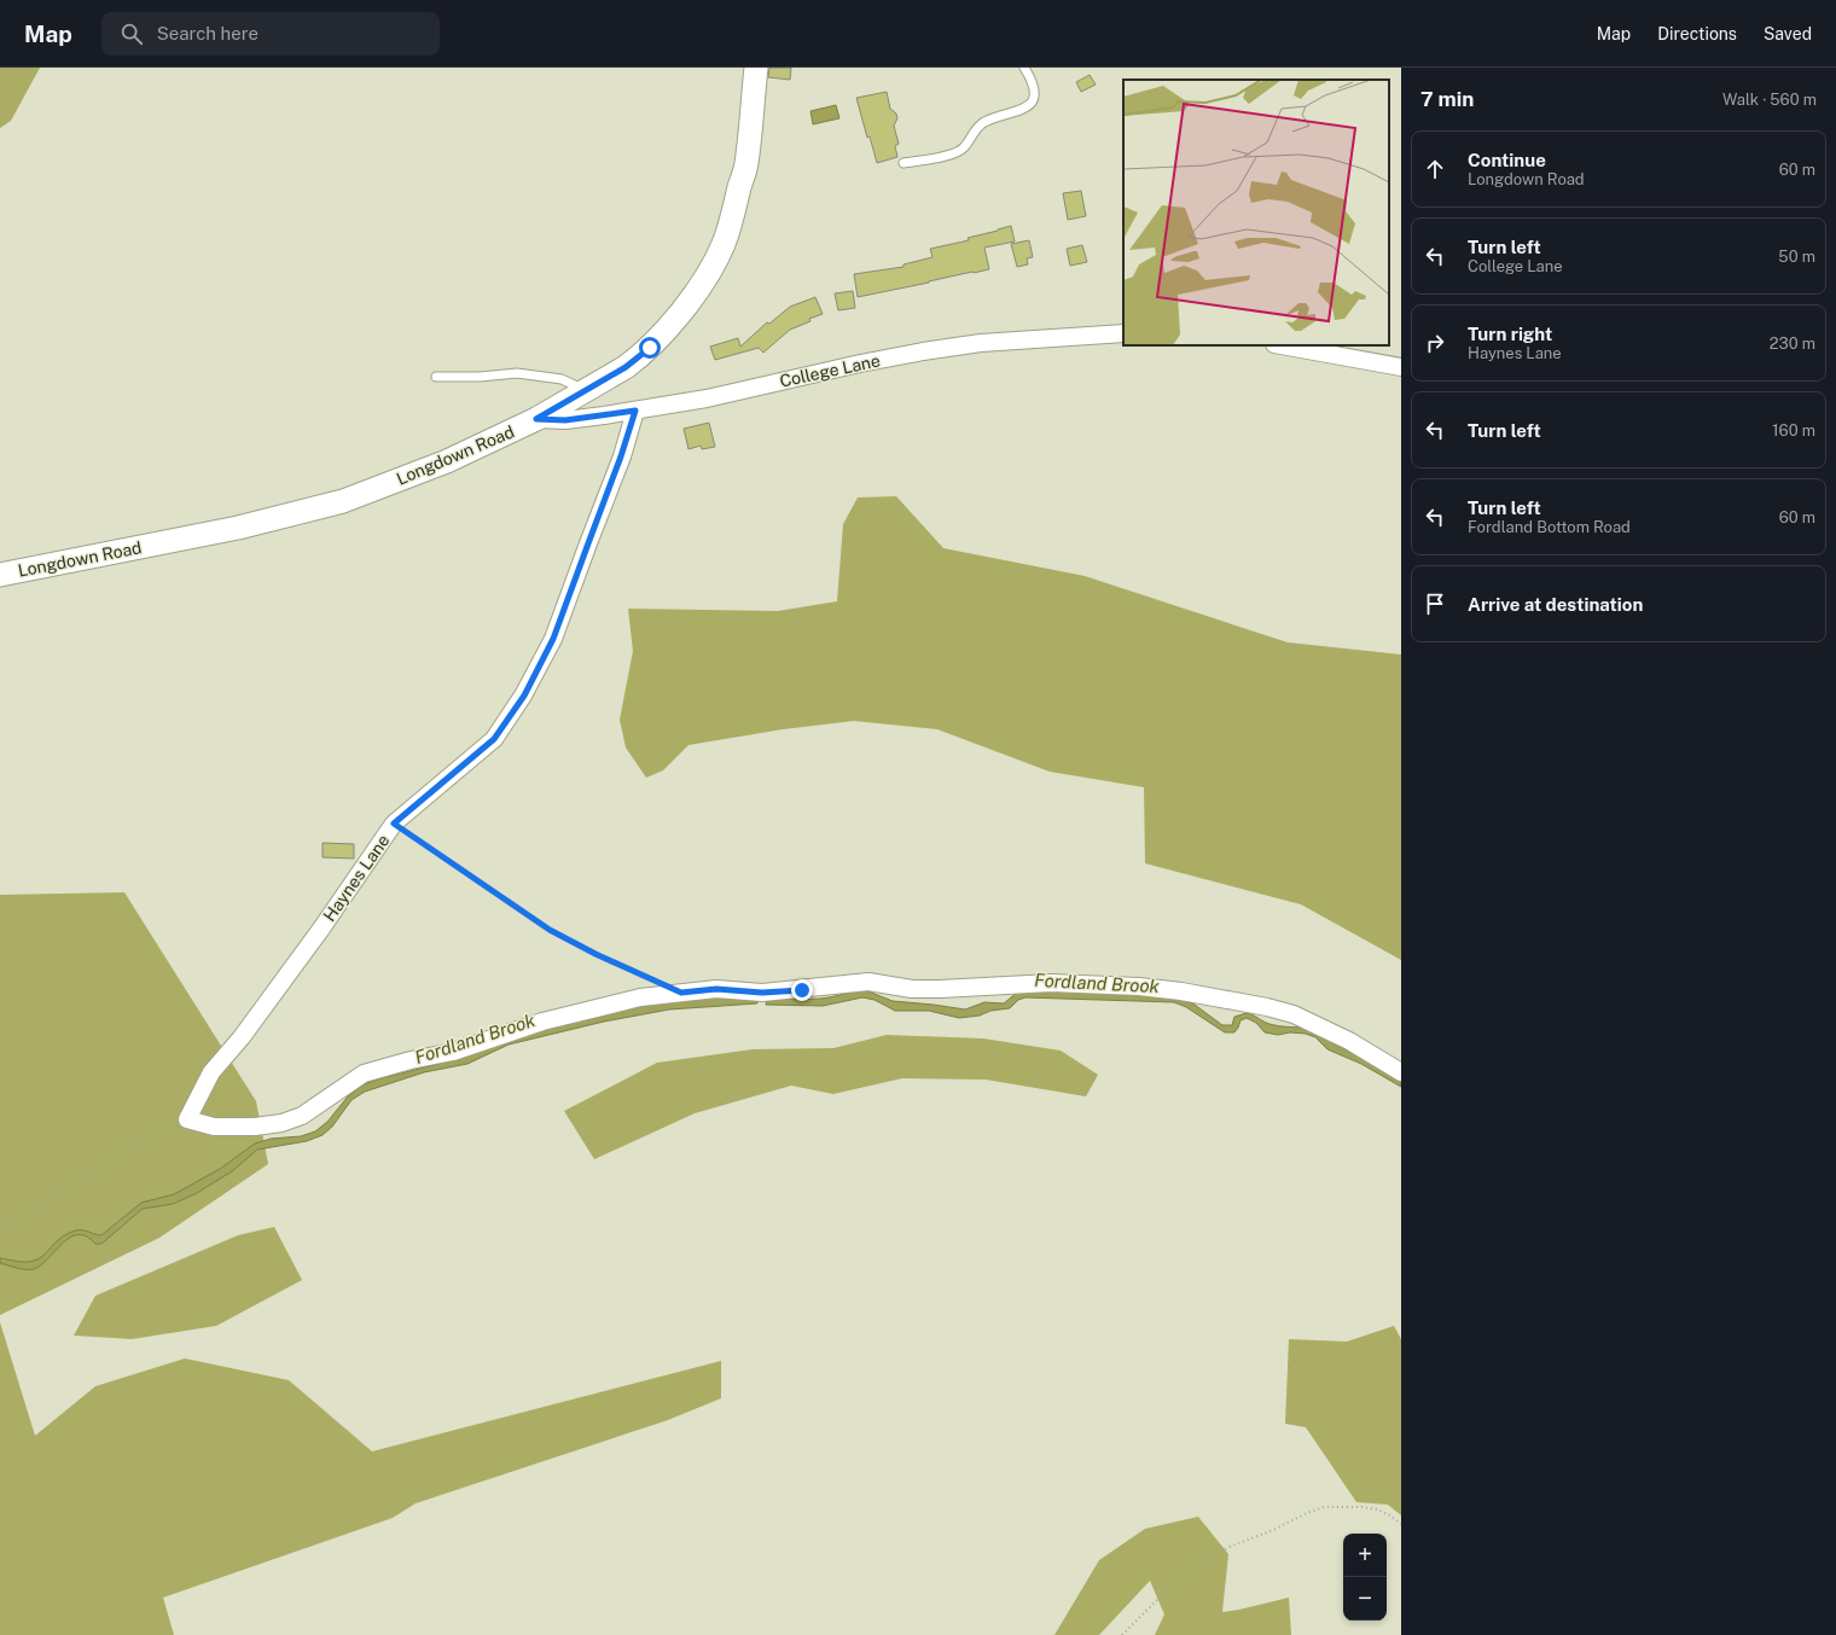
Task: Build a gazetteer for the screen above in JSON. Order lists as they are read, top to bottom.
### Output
{
  "streets": {
    "main road": ["Longdown Road"],
    "street": ["College Lane", "Haynes Lane"]
  },
  "crossings": [
    ["College Lane", "Longdown Road"],
    ["College Lane", "Haynes Lane"]
  ],
  "water": ["Fordland Brook"],
  "page": {
    "header": "Map",
    "search": "Search here",
    "nav": ["Map", "Directions", "Saved"],
    "heading": ["7 min", "Walk · 560 m"],
    "list": [
      ["Continue", "Longdown Road", "60 m"],
      ["Turn left", "College Lane", "50 m"],
      ["Turn right", "Haynes Lane", "230 m"],
      ["Turn left", "160 m"],
      ["Turn left", "Fordland Bottom Road", "60 m"],
      "Arrive at destination"
    ],
    "map_buttons": ["+", "−"]
  }
}
